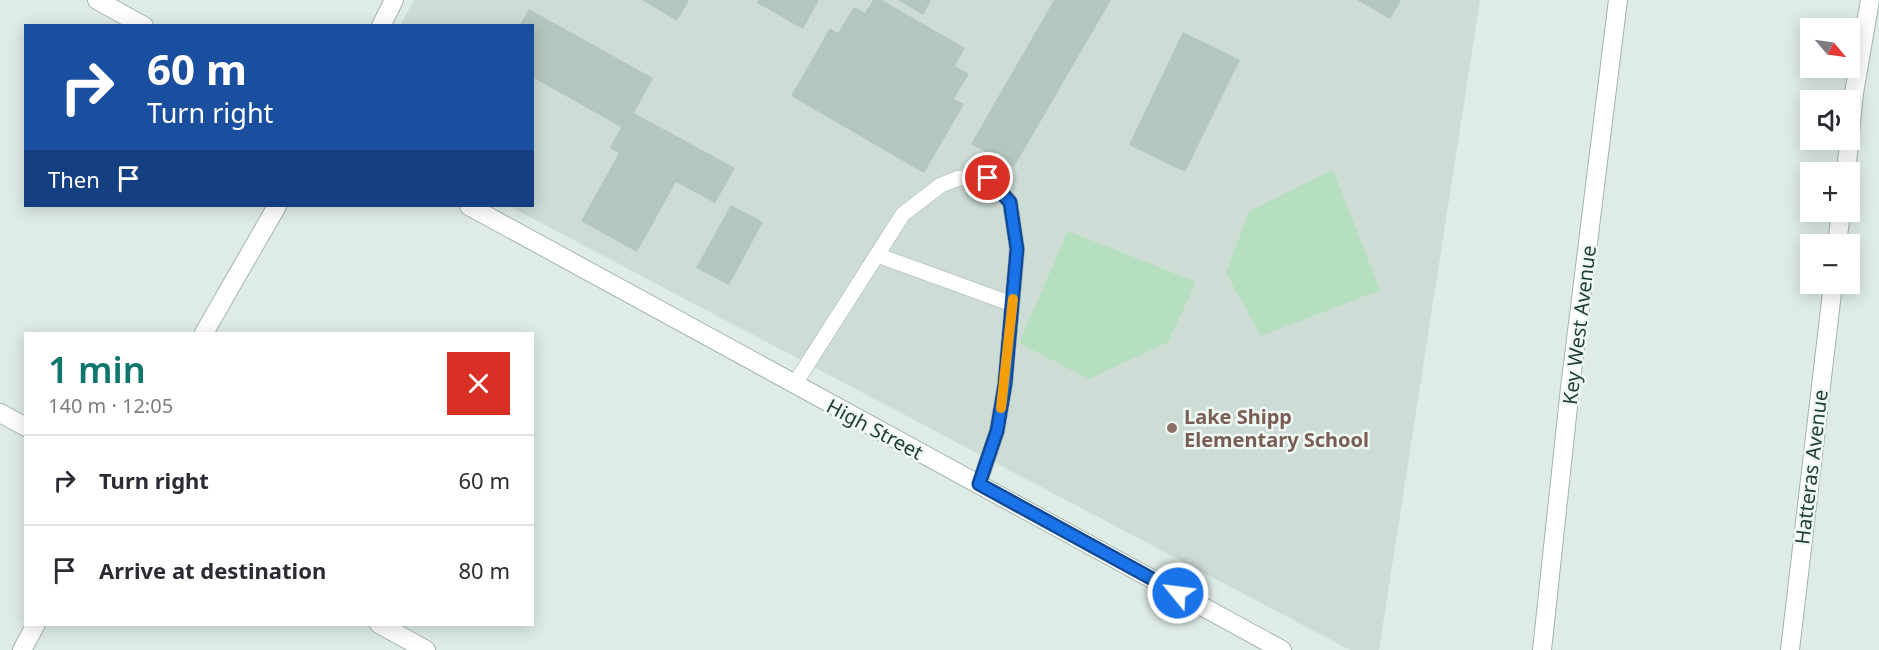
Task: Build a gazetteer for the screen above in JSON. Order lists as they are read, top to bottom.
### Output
{
  "streets": {
    "street": ["Key West Avenue", "High Street", "Hatteras Avenue"]
  },
  "places": ["Lake Shipp Elementary School"],
  "north": "bottom right",
  "page": {
    "map_buttons": ["+", "−"],
    "turn": ["60 m", "Turn right"],
    "then": "Then",
    "heading": ["1 min", "140 m · 12:05"],
    "list": [
      {
        "name": "Turn right",
        "value": "60 m"
      },
      {
        "name": "Arrive at destination",
        "value": "80 m"
      }
    ]
  }
}
